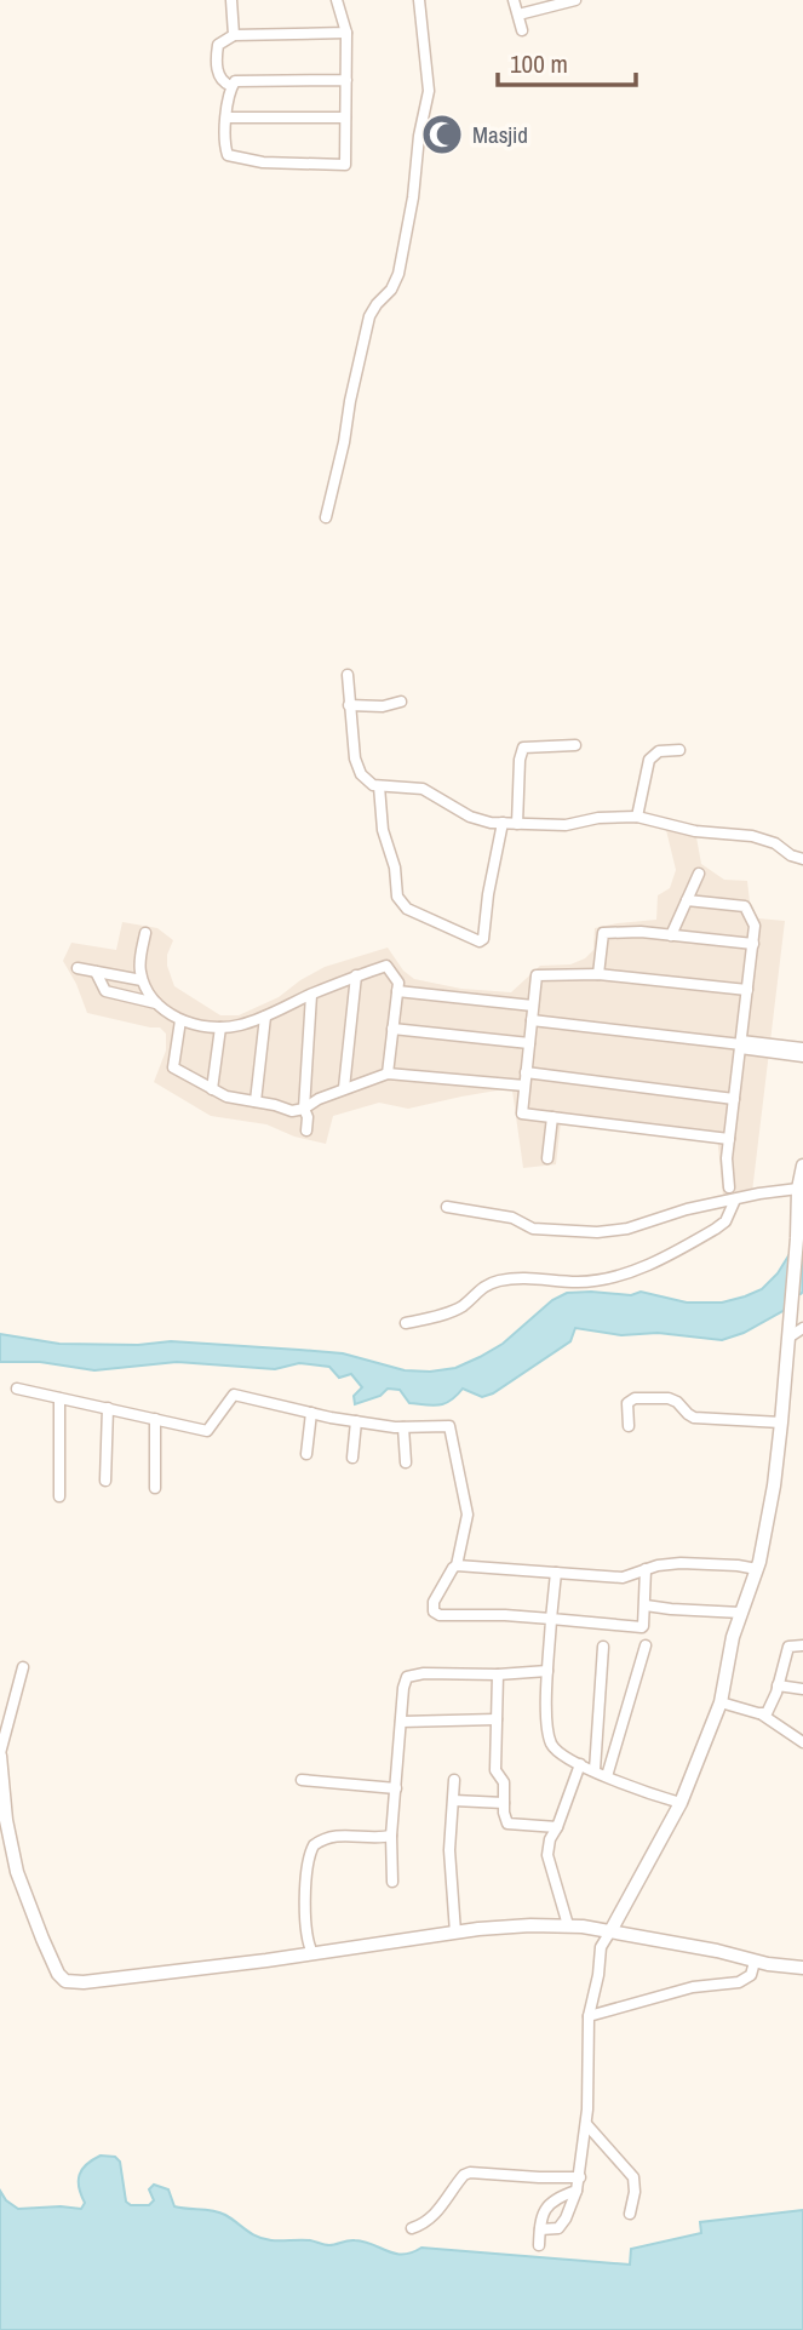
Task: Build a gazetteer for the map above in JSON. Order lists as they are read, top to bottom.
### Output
{
  "places": {
    "mosque": ["Masjid"]
  },
  "scale_bar": "100 m"
}
